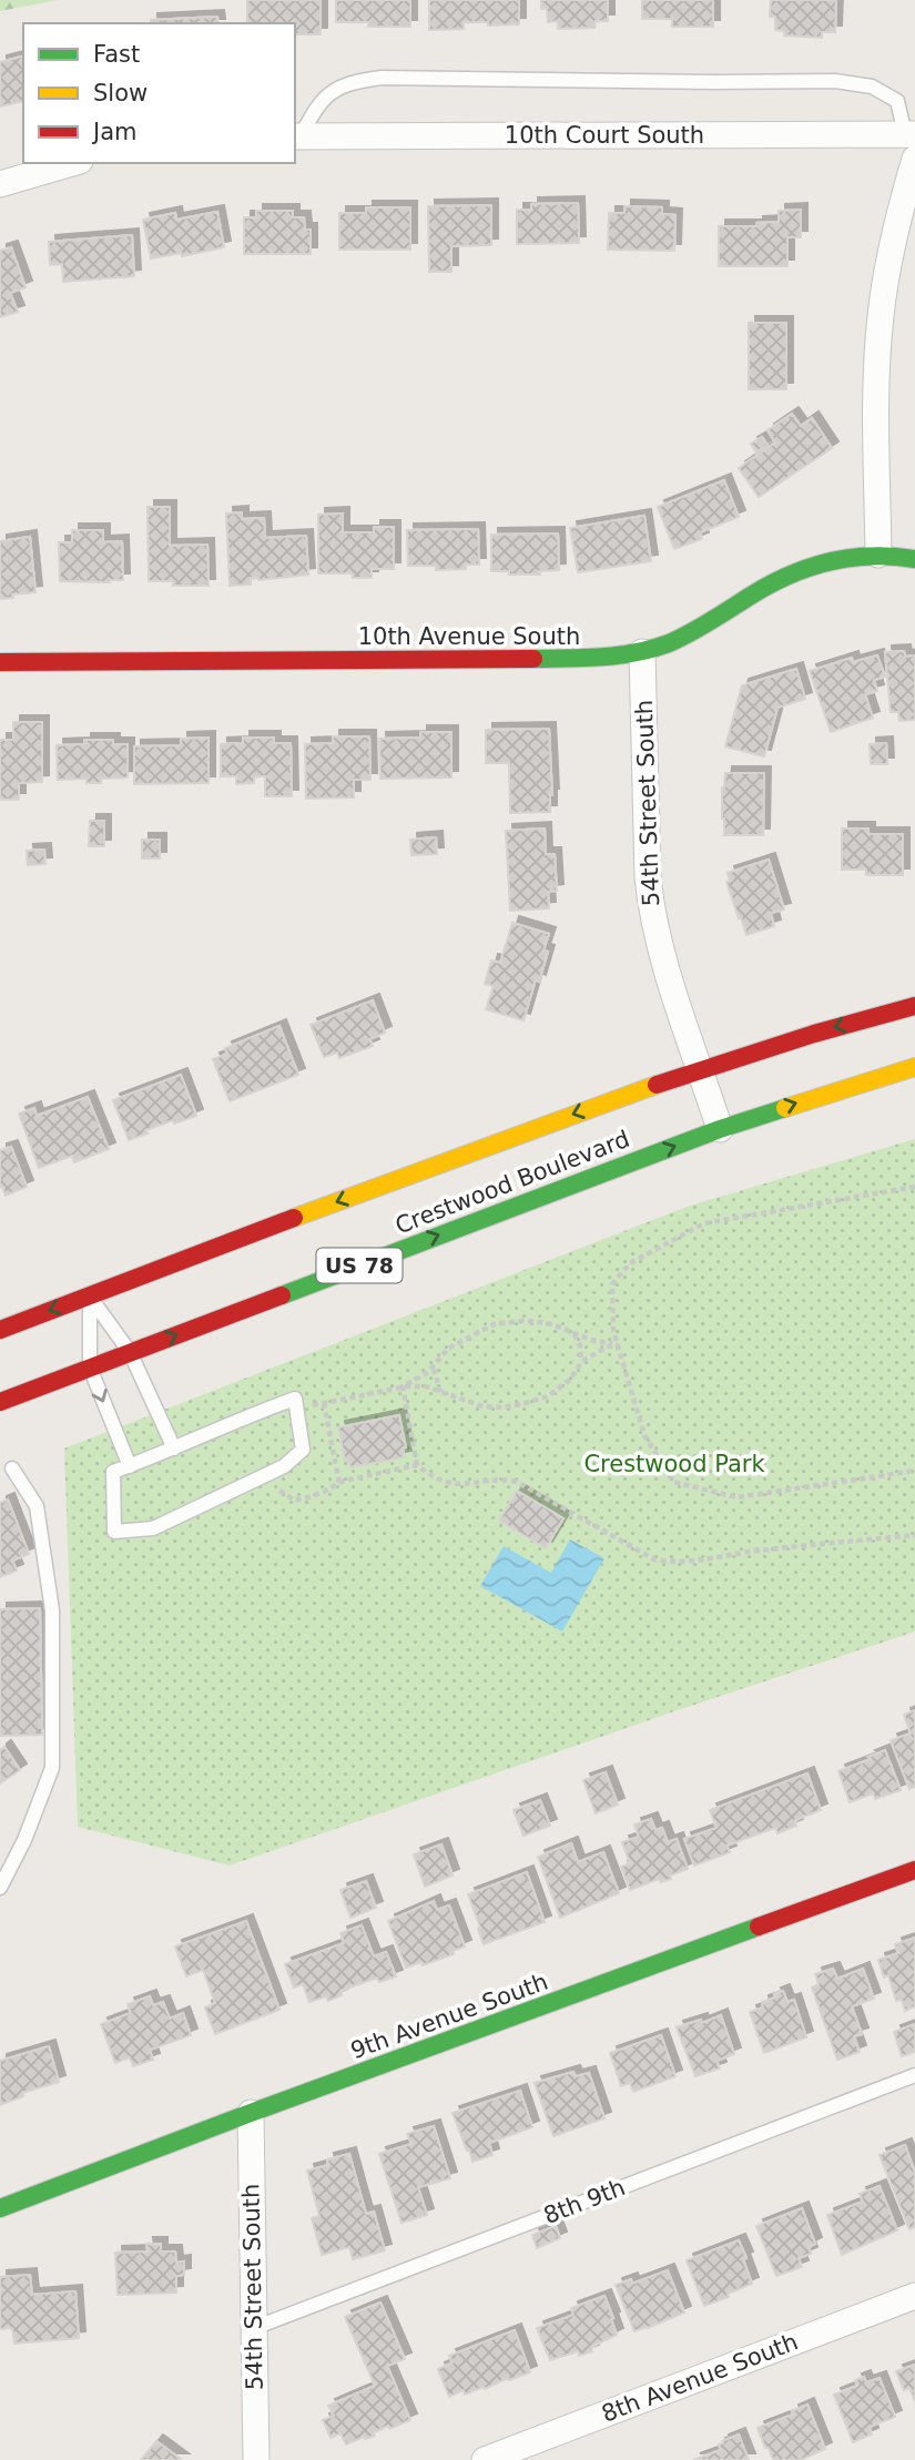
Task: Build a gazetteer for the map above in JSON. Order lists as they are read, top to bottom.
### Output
{
  "streets": {
    "main road": [
      "10th Avenue South",
      "Crestwood Boulevard",
      "US 78",
      "9th Avenue South"
    ],
    "street": ["10th Court South", "54th Street South", "8th Avenue South"],
    "lane": ["8th 9th"]
  },
  "crossings": [
    ["10th Avenue South", "54th Street South"],
    ["54th Street South", "Crestwood Boulevard"],
    ["54th Street South", "9th Avenue South"],
    ["54th Street South", "8th 9th"]
  ],
  "parks": ["Crestwood Park"],
  "legend": ["Fast", "Slow", "Jam"]
}
